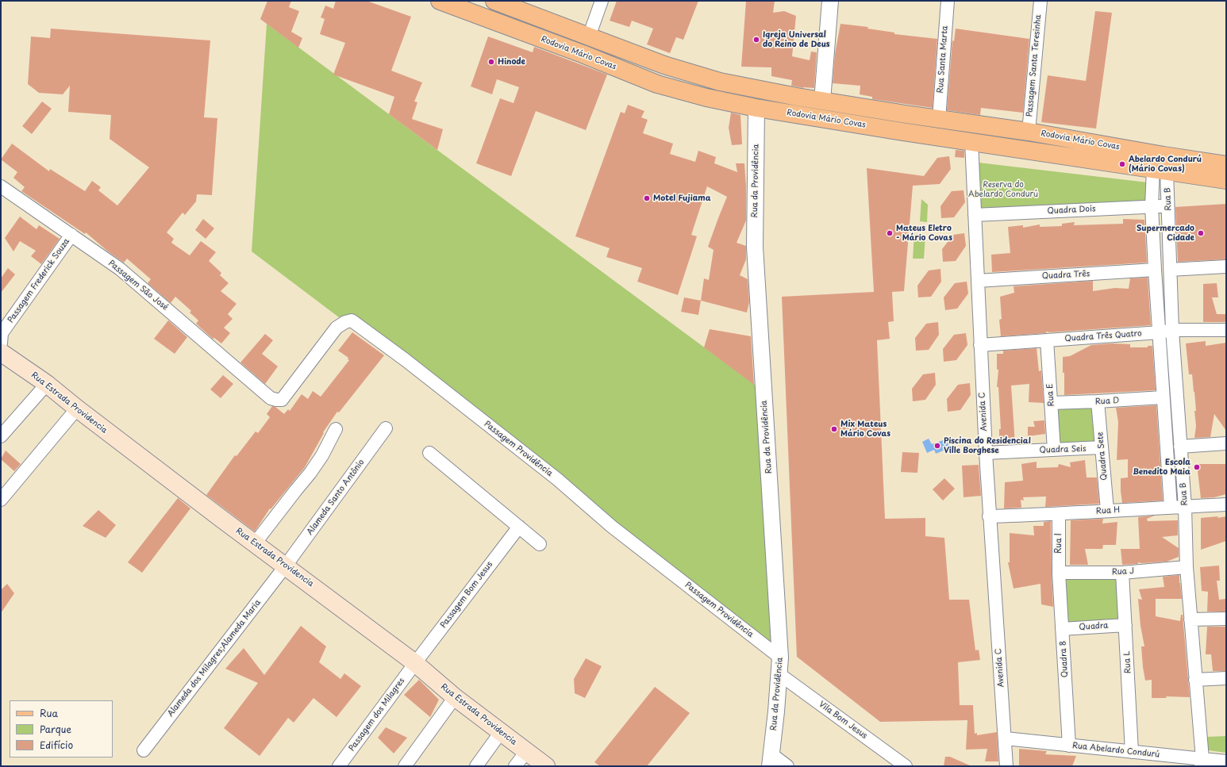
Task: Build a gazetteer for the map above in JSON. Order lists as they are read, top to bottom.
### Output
{
  "streets": {
    "main road": ["Rodovia Mário Covas", "Rua Estrada Providencia"],
    "street": [
      "Rua Santa Marta",
      "Passagem Santa Teresinha",
      "Rua da Providência",
      "Rua B",
      "Quadra Dois",
      "Quadra Três",
      "Passagem Frederick Souza",
      "Passagem São José",
      "Quadra Três Quatro",
      "Rua E",
      "Rua D",
      "Avenida C",
      "Passagem Providência",
      "Quadra Seis",
      "Quadra Sete",
      "Alameda Santo Antônio",
      "Rua H",
      "Rua I",
      "Rua J",
      "Passagem Bom Jesus",
      "Quadra",
      "Alameda dos Milagres;Alameda Maria",
      "Quadra 8",
      "Rua L",
      "Passagem dos Milagres",
      "Vila Bom Jesus",
      "Rua Abelardo Condurú"
    ]
  },
  "crossings": [
    ["Rodovia Mário Covas", "Rua Santa Marta"],
    ["Rodovia Mário Covas", "Passagem Santa Teresinha"],
    ["Rodovia Mário Covas", "Rua da Providência"],
    ["Rodovia Mário Covas", "Rua B"],
    ["Rodovia Mário Covas", "Avenida C"],
    ["Rua da Providência", "Passagem Providência"],
    ["Rua da Providência", "Vila Bom Jesus"],
    ["Rua B", "Quadra Dois"],
    ["Rua B", "Quadra Três"],
    ["Rua B", "Quadra Três Quatro"],
    ["Rua B", "Rua D"],
    ["Rua B", "Rua H"],
    ["Rua B", "Rua J"],
    ["Rua B", "Rua Abelardo Condurú"],
    ["Quadra Dois", "Avenida C"],
    ["Quadra Três", "Avenida C"],
    ["Passagem Frederick Souza", "Passagem São José"],
    ["Passagem São José", "Passagem Providência"],
    ["Quadra Três Quatro", "Rua E"],
    ["Quadra Três Quatro", "Avenida C"],
    ["Rua E", "Rua D"],
    ["Rua E", "Quadra Seis"],
    ["Rua D", "Quadra Sete"],
    ["Rua Estrada Providencia", "Alameda Santo Antônio"],
    ["Rua Estrada Providencia", "Passagem Bom Jesus"],
    ["Rua Estrada Providencia", "Alameda dos Milagres;Alameda Maria"],
    ["Rua Estrada Providencia", "Passagem dos Milagres"],
    ["Avenida C", "Quadra Seis"],
    ["Avenida C", "Rua H"],
    ["Avenida C", "Rua Abelardo Condurú"],
    ["Quadra Seis", "Quadra Sete"],
    ["Quadra Sete", "Rua H"],
    ["Alameda Santo Antônio", "Alameda dos Milagres;Alameda Maria"],
    ["Rua H", "Rua I"],
    ["Rua I", "Rua J"],
    ["Rua I", "Quadra 8"],
    ["Rua J", "Quadra 8"],
    ["Rua J", "Rua L"],
    ["Passagem Bom Jesus", "Passagem dos Milagres"],
    ["Quadra", "Quadra 8"],
    ["Quadra", "Rua L"],
    ["Quadra 8", "Rua Abelardo Condurú"],
    ["Rua L", "Rua Abelardo Condurú"]
  ],
  "parks": ["Reserva do Abelardo Condurú"],
  "places": [
    "Igreja Universal do Reino de Deus",
    "Hinode",
    "Abelardo Condurú (Mário Covas)",
    "Motel Fujiama",
    "Mateus Eletro - Mário Covas",
    "Supermercado Cidade",
    "Mix Mateus Mário Covas",
    "Piscina do Residencial Ville Borghese",
    "Escola Benedito Maia"
  ],
  "legend": ["Rua", "Parque", "Edifício"]
}
